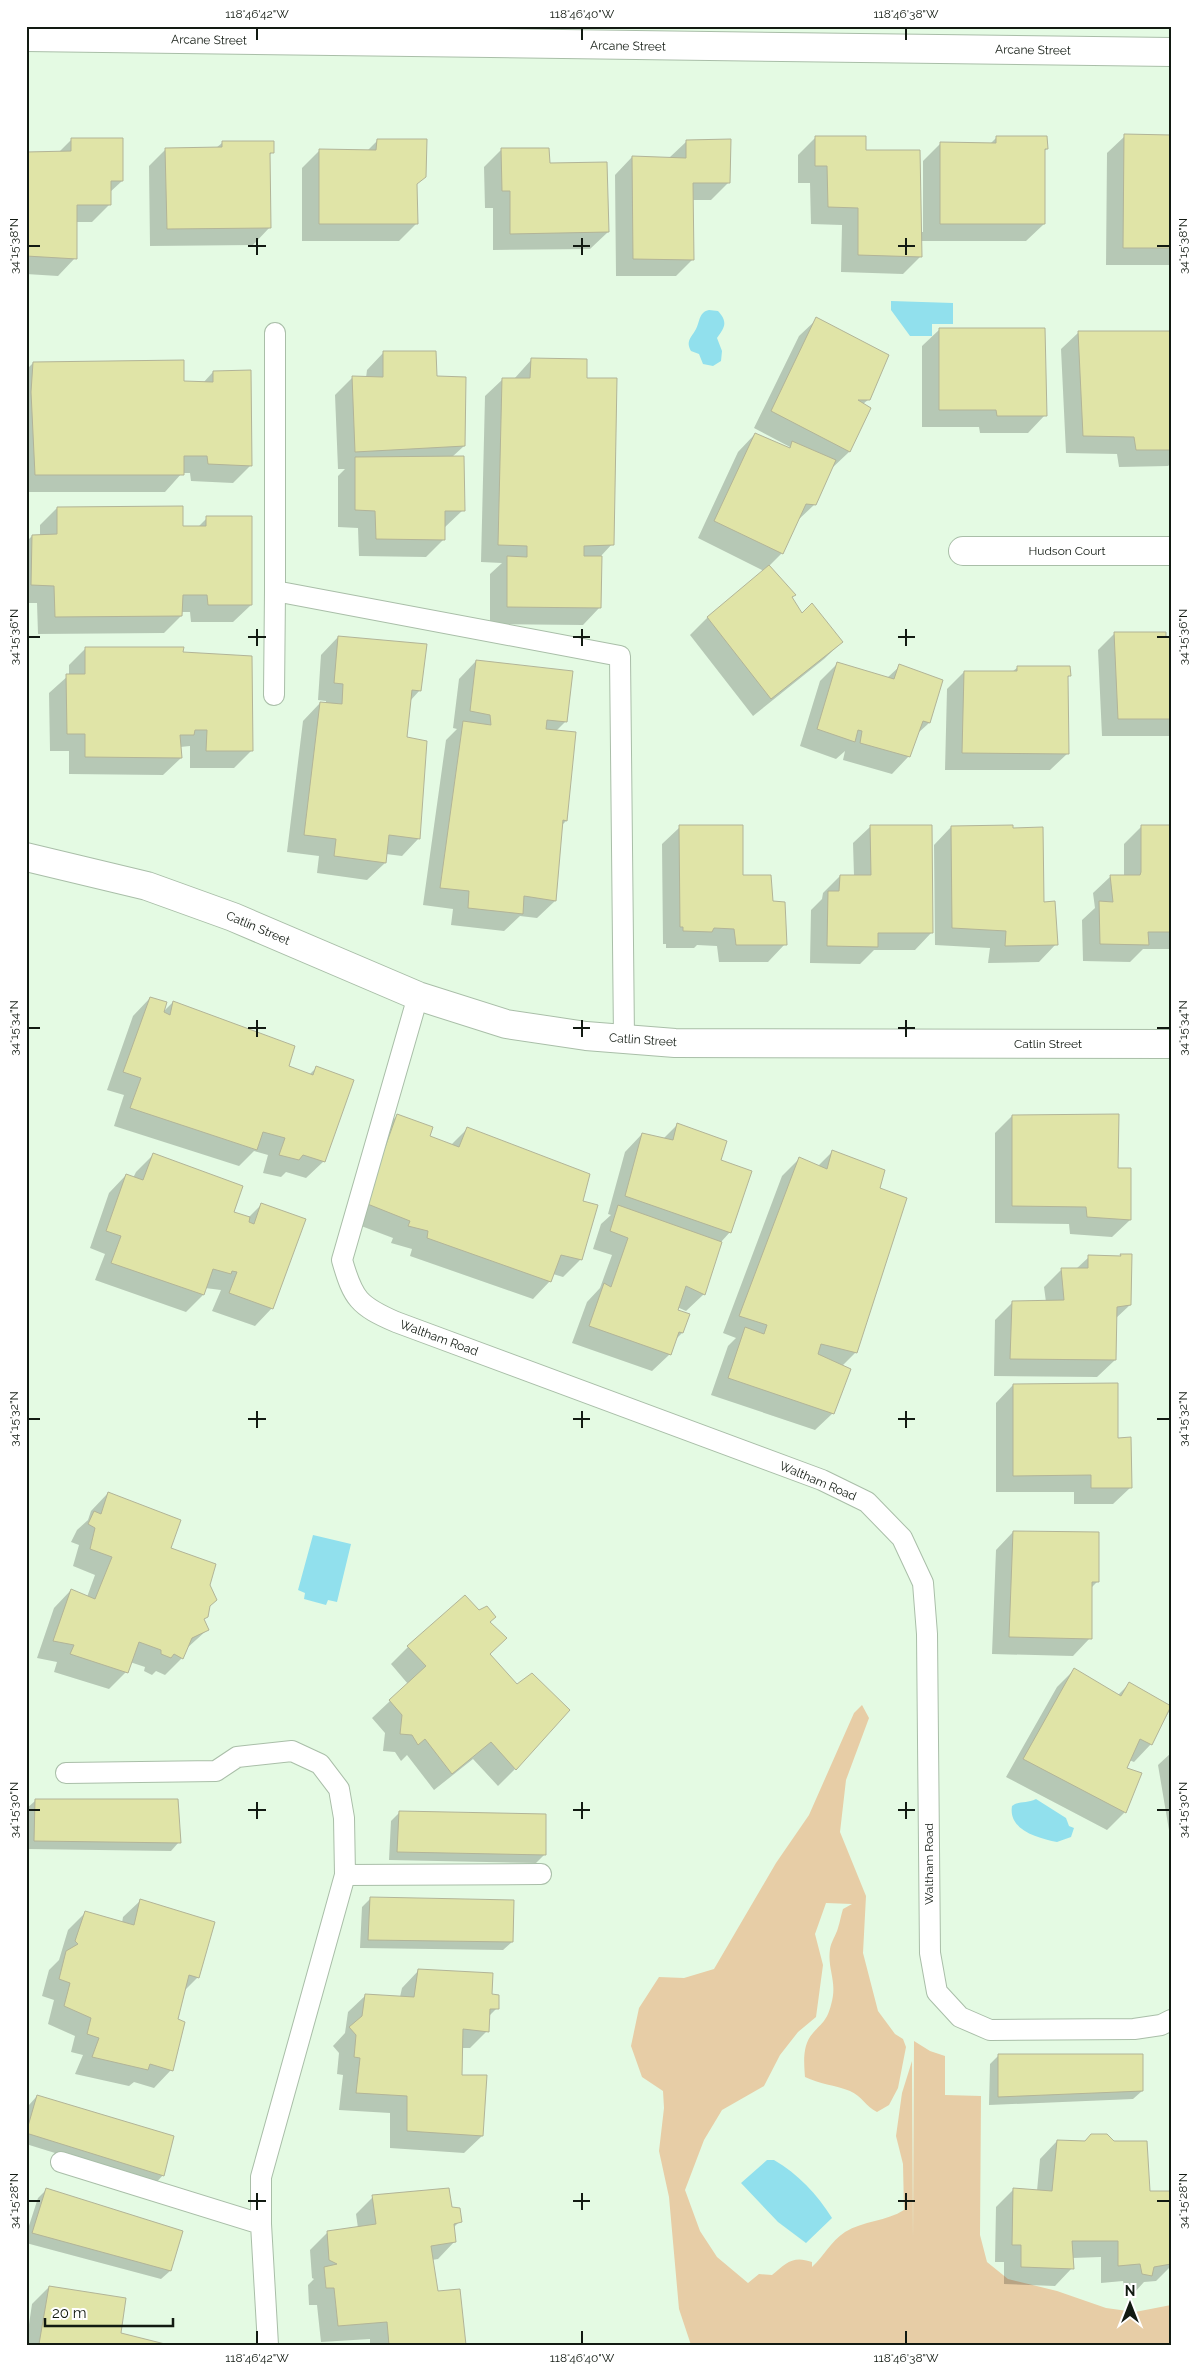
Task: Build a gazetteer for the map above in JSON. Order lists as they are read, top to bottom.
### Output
{
  "streets": {
    "street": ["Arcane Street", "Hudson Court", "Catlin Street"],
    "lane": ["Waltham Road"]
  },
  "crossings": [
    ["Catlin Street", "Waltham Road"]
  ],
  "scale_bar": "20 m",
  "north": "top",
  "coordinates": [
    "118°46'42\"W",
    "118°46'40\"W",
    "118°46'38\"W",
    "34°15'38\"N",
    "34°15'36\"N",
    "34°15'34\"N",
    "34°15'32\"N",
    "34°15'30\"N",
    "34°15'28\"N"
  ]
}
